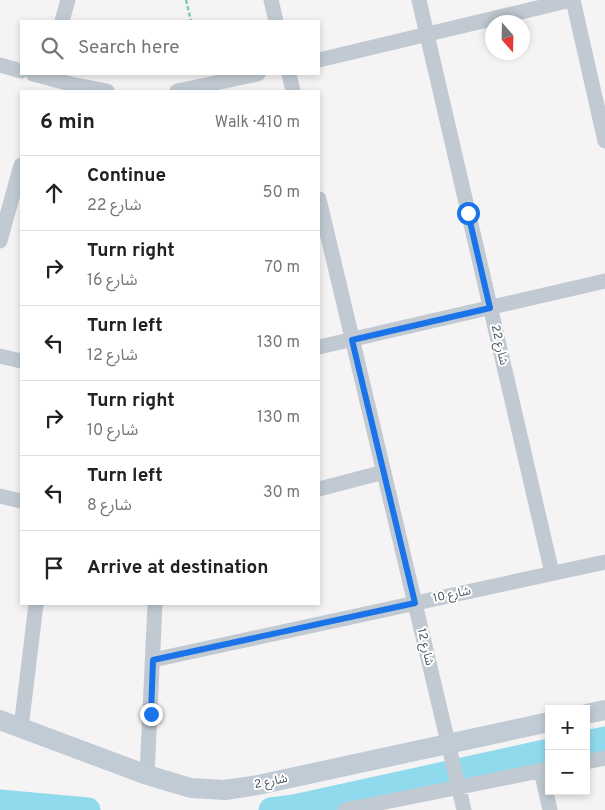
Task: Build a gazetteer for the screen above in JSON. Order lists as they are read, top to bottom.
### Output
{
  "streets": {
    "street": [
      "شارع 22",
      "شارع 10",
      "شارع 12",
      "شارع 2"
    ]
  },
  "crossings": [
    ["شارع 22", "شارع 10"],
    ["شارع 10", "شارع 12"],
    ["شارع 12", "شارع 2"]
  ],
  "north": "bottom",
  "page": {
    "search": "Search here",
    "heading": ["6 min", "Walk · 410 m"],
    "list": [
      ["Continue", "شارع 22", "50 m"],
      ["Turn right", "شارع 16", "70 m"],
      ["Turn left", "شارع 12", "130 m"],
      ["Turn right", "شارع 10", "130 m"],
      ["Turn left", "شارع 8", "30 m"],
      "Arrive at destination"
    ],
    "map_buttons": ["+", "−"]
  }
}
